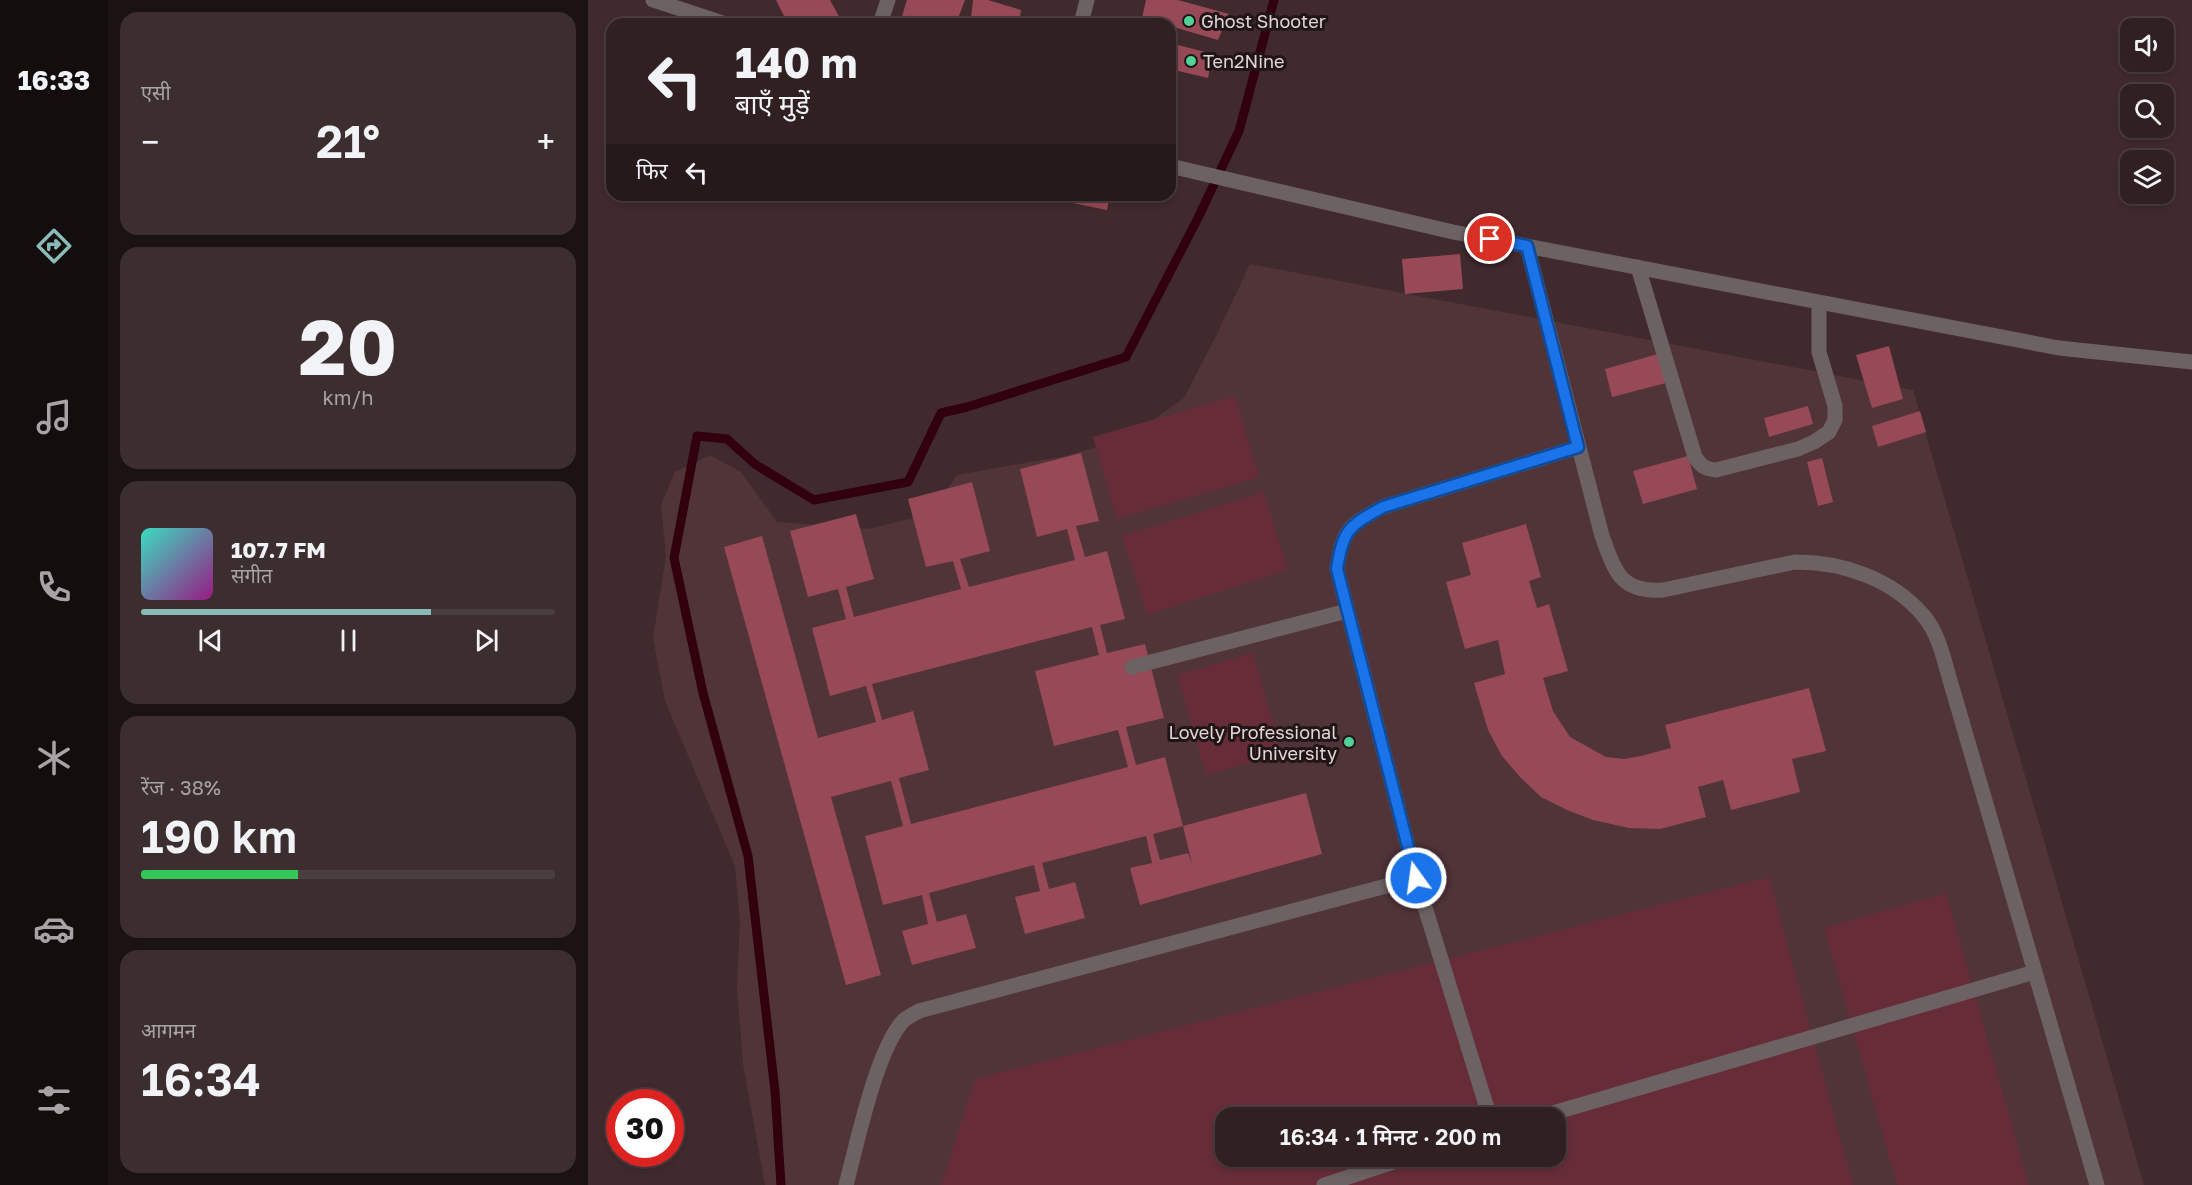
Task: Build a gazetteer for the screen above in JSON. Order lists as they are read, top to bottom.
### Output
{
  "places": ["Ghost Shooter", "Ten2Nine", "Lovely Professional University"],
  "page": {
    "tabs": "16:33",
    "tile": [
      "एसी",
      ["20", "km/h"],
      ["रेंज · 38%", "190 km"],
      ["आगमन", "16:34"]
    ],
    "turn": ["140 m", "बाएँ मुड़ें"],
    "heat": ["−", "21°", "+"],
    "then": "फिर",
    "song": ["107.7 FM", "संगीत"],
    "limit": "30",
    "trip": "16:34 · 1 मिनट · 200 m"
  }
}
